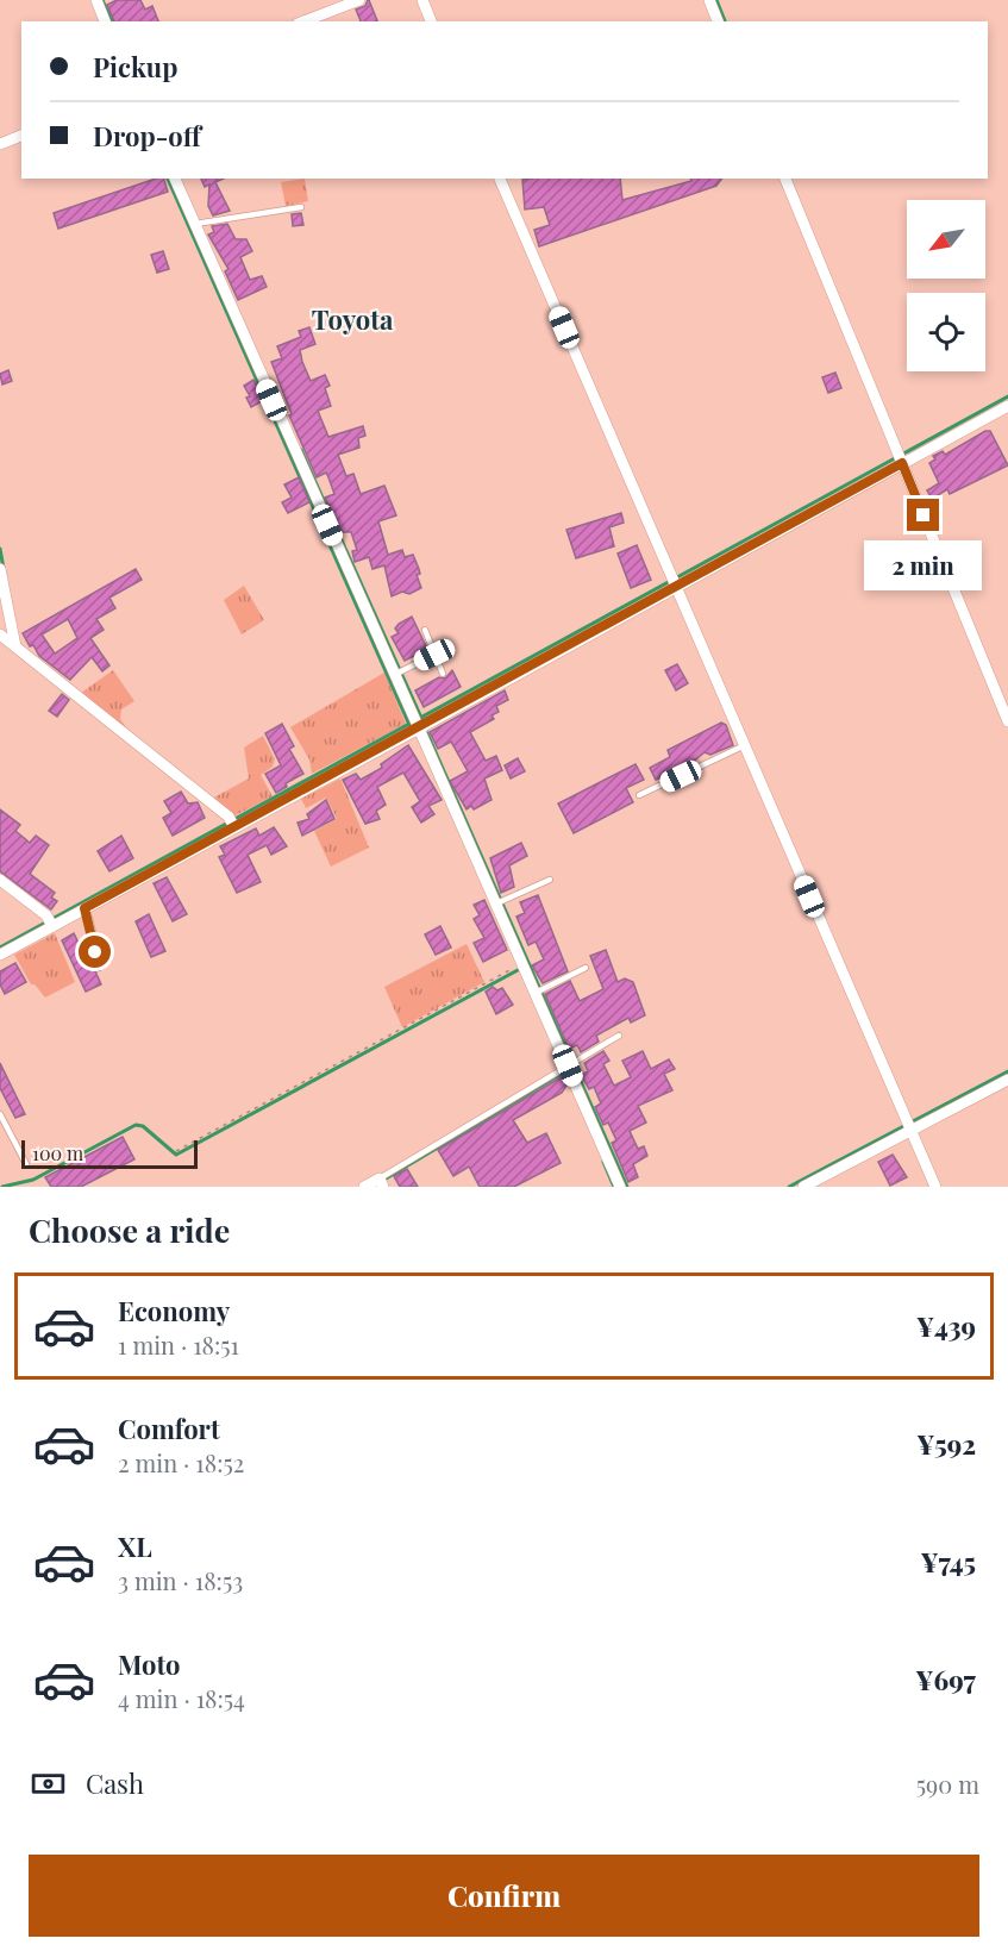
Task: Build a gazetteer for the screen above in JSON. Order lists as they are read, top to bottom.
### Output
{
  "districts": ["Toyota"],
  "scale_bar": "100 m",
  "north": "bottom left",
  "page": {
    "banner": ["Pickup", "Drop-off"],
    "bubble": "2 min",
    "scale": "100 m",
    "heading": "Choose a ride",
    "list": [
      {
        "name": "Economy",
        "note": "1 min · 18:51",
        "value": "¥439"
      },
      {
        "name": "Comfort",
        "note": "2 min · 18:52",
        "value": "¥592"
      },
      {
        "name": "XL",
        "note": "3 min · 18:53",
        "value": "¥745"
      },
      {
        "name": "Moto",
        "note": "4 min · 18:54",
        "value": "¥697"
      }
    ],
    "pay": ["Cash", "590 m"],
    "buttons": "Confirm"
  }
}
